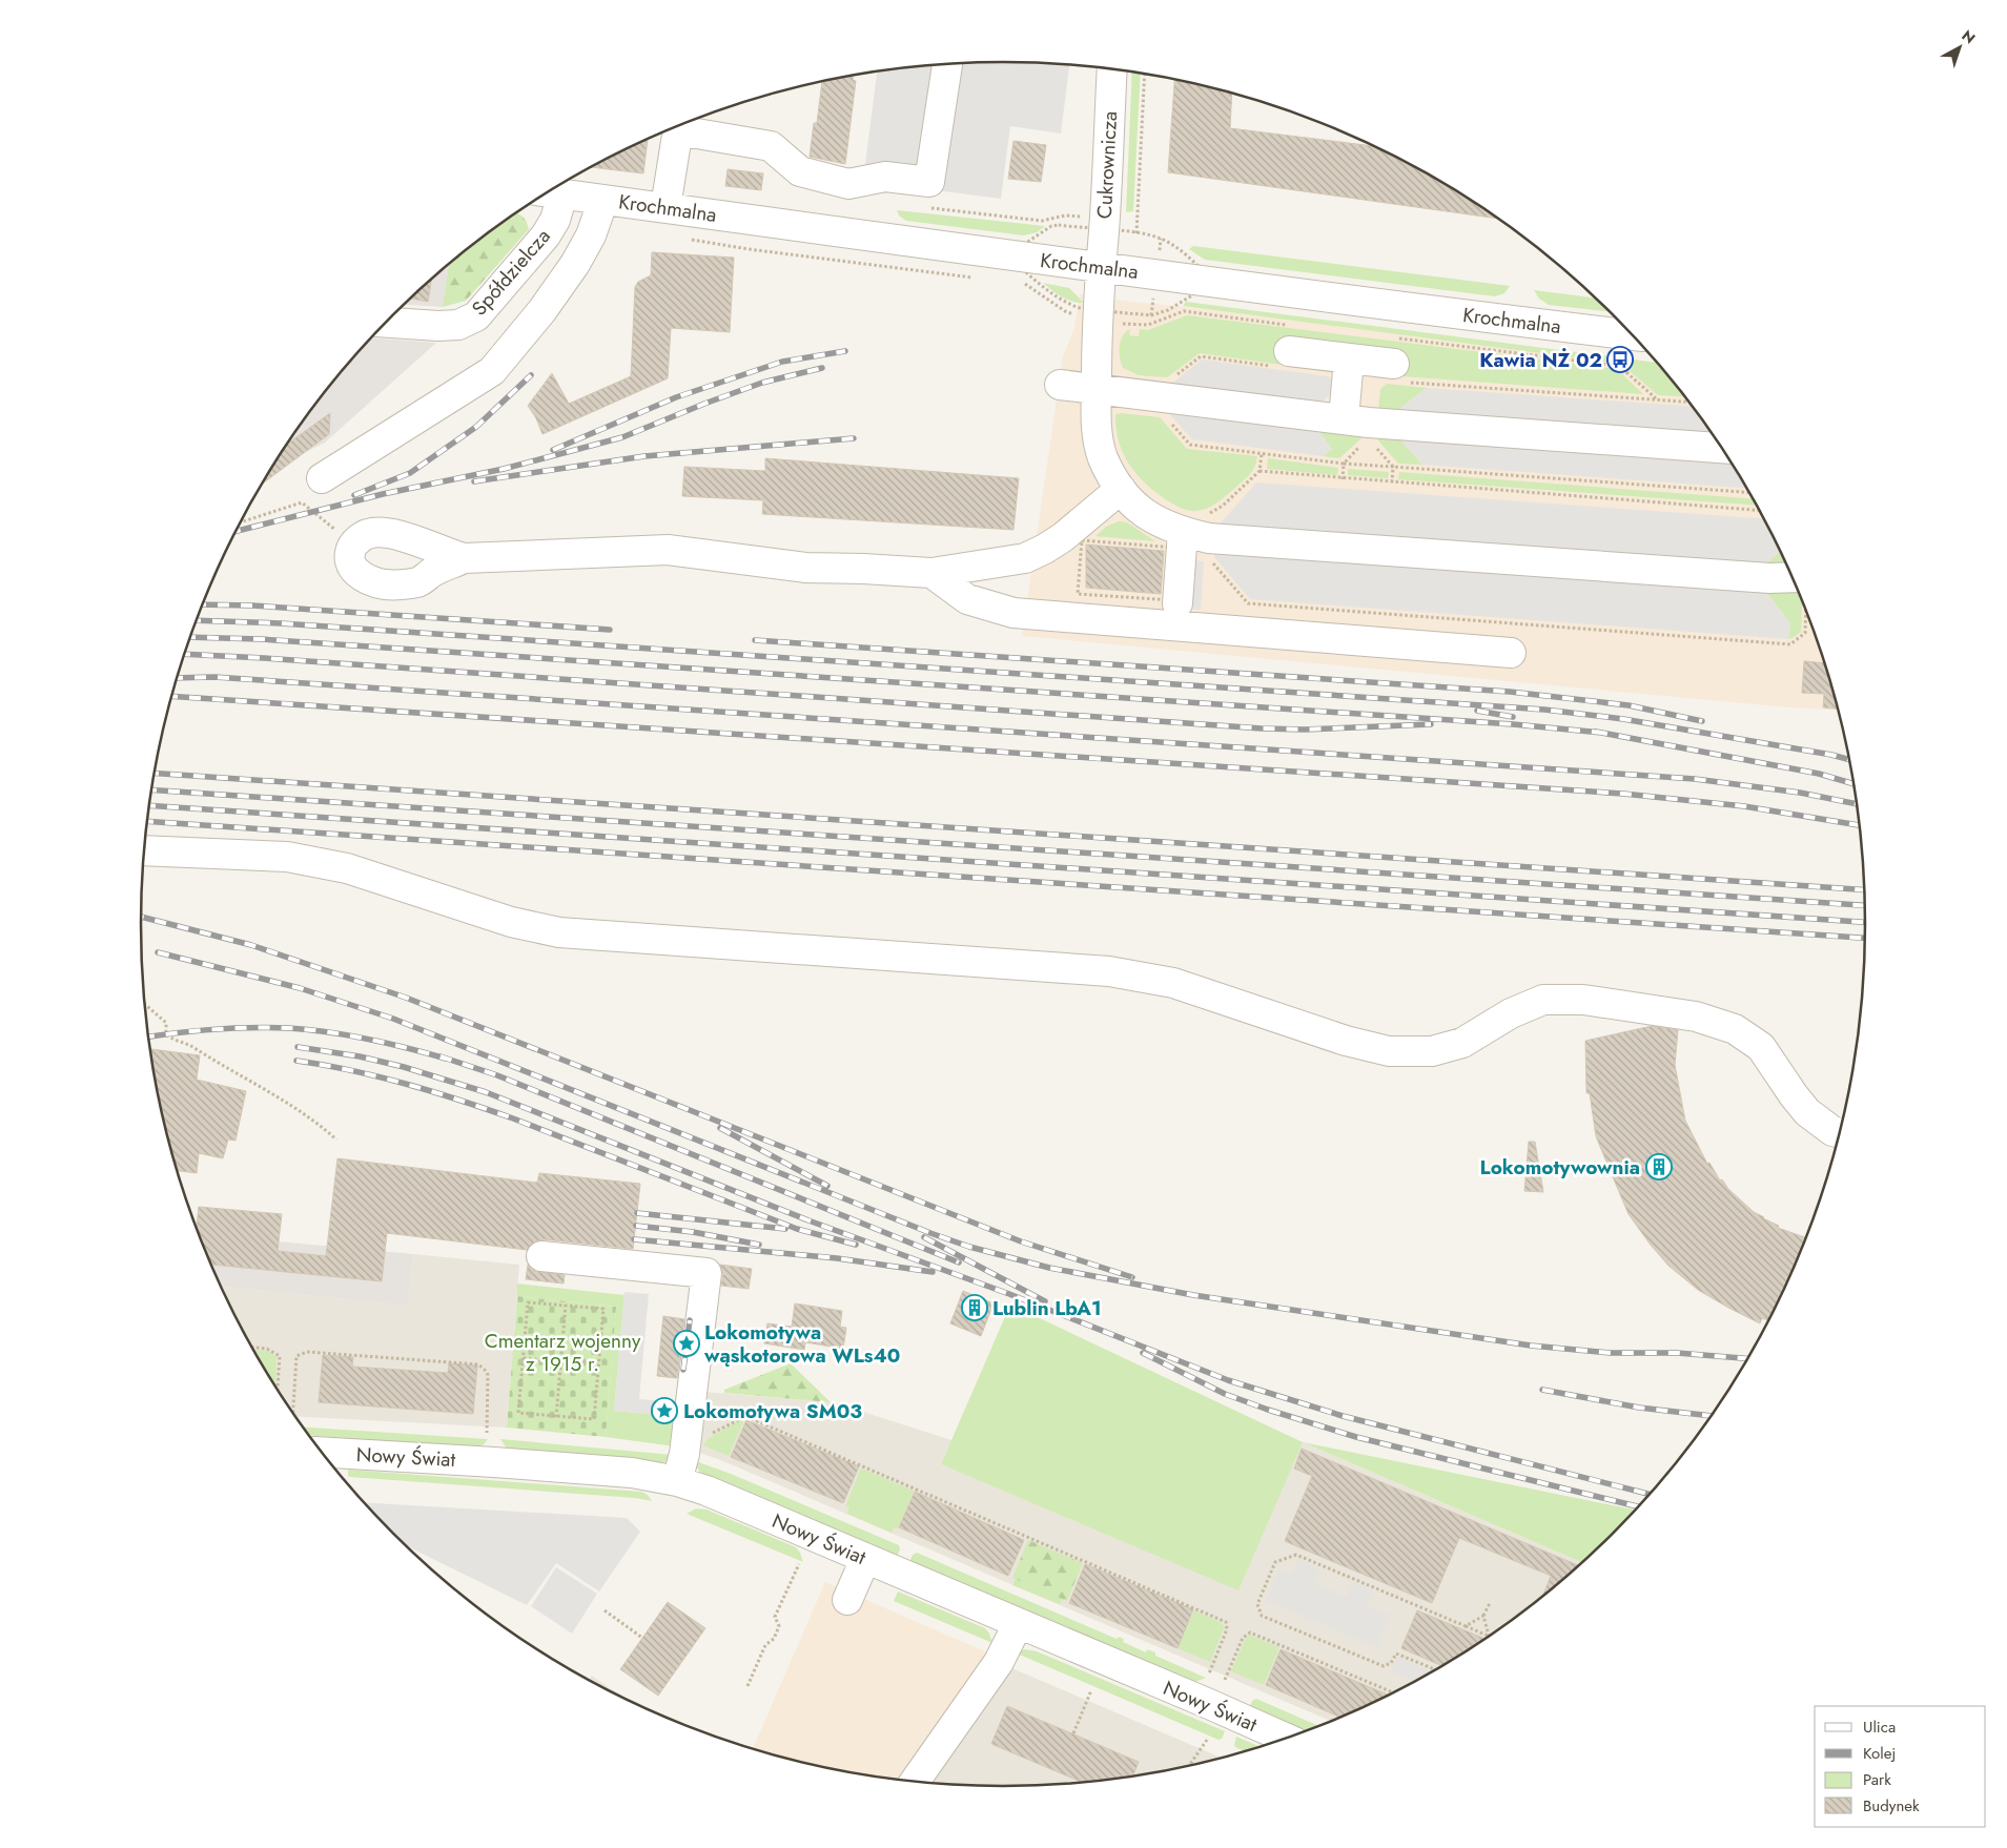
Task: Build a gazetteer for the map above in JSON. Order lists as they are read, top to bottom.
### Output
{
  "streets": {
    "street": [
      "Cukrownicza",
      "Krochmalna",
      "Spółdzielcza",
      "Nowy Świat"
    ]
  },
  "crossings": [
    ["Cukrownicza", "Krochmalna"],
    ["Krochmalna", "Spółdzielcza"]
  ],
  "parks": ["Cmentarz wojenny z 1915 r."],
  "places": {
    "bus stop": ["Kawia NŻ 02"],
    "building": ["Lokomotywownia", "Lublin LbA1"],
    "place": ["Lokomotywa wąskotorowa WLs40", "Lokomotywa SM03"]
  },
  "legend": [
    "Ulica",
    "Kolej",
    "Park",
    "Budynek"
  ],
  "north": "top right"
}
